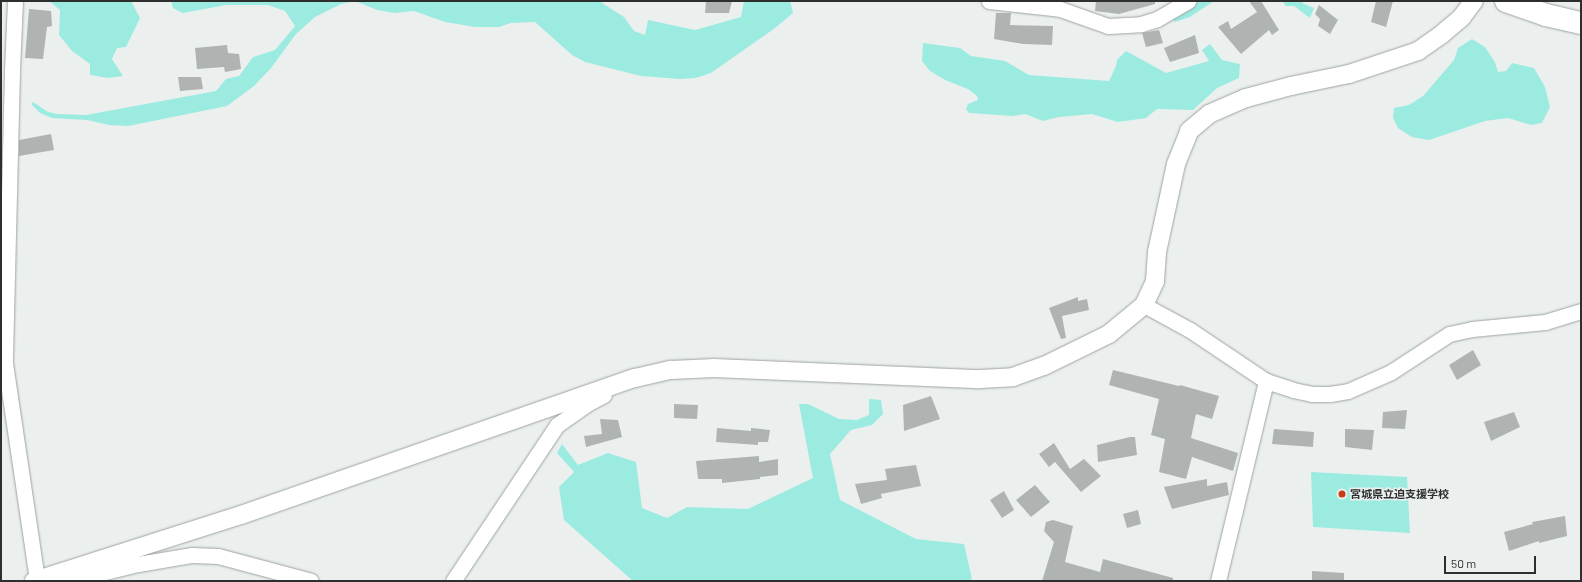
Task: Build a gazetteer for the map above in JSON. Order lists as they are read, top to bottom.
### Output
{
  "places": ["宮城県立迫支援学校"],
  "scale_bar": "50 m"
}
